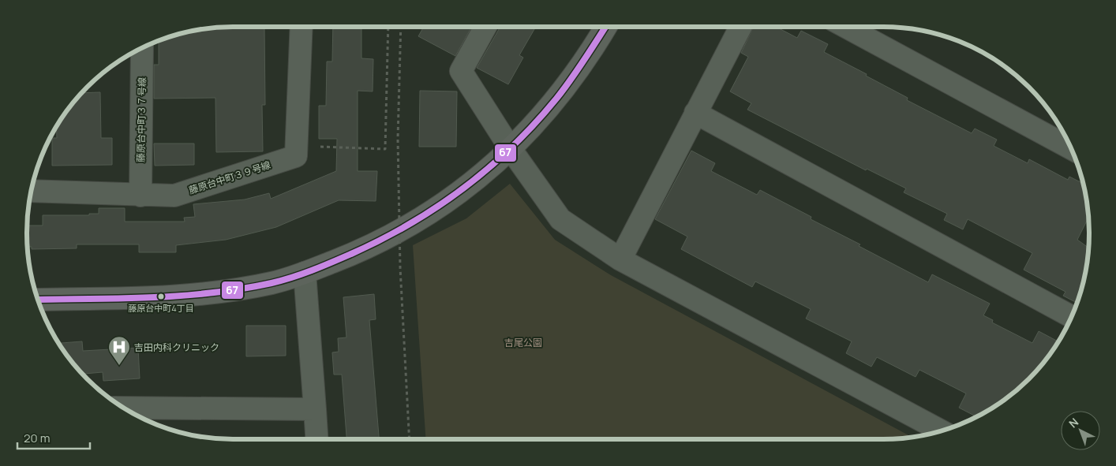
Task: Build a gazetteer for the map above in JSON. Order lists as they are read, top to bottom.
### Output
{
  "streets": {
    "street": ["藤原台中町３７号線", "藤原台中町３９号線"]
  },
  "crossings": [
    ["藤原台中町３７号線", "藤原台中町３９号線"]
  ],
  "parks": ["吉尾公園"],
  "places": {
    "other": ["藤原台中町4丁目"],
    "hospital": ["吉田内科クリニック"]
  },
  "lines": ["transit line 67"],
  "scale_bar": "20 m",
  "north": "top left"
}
